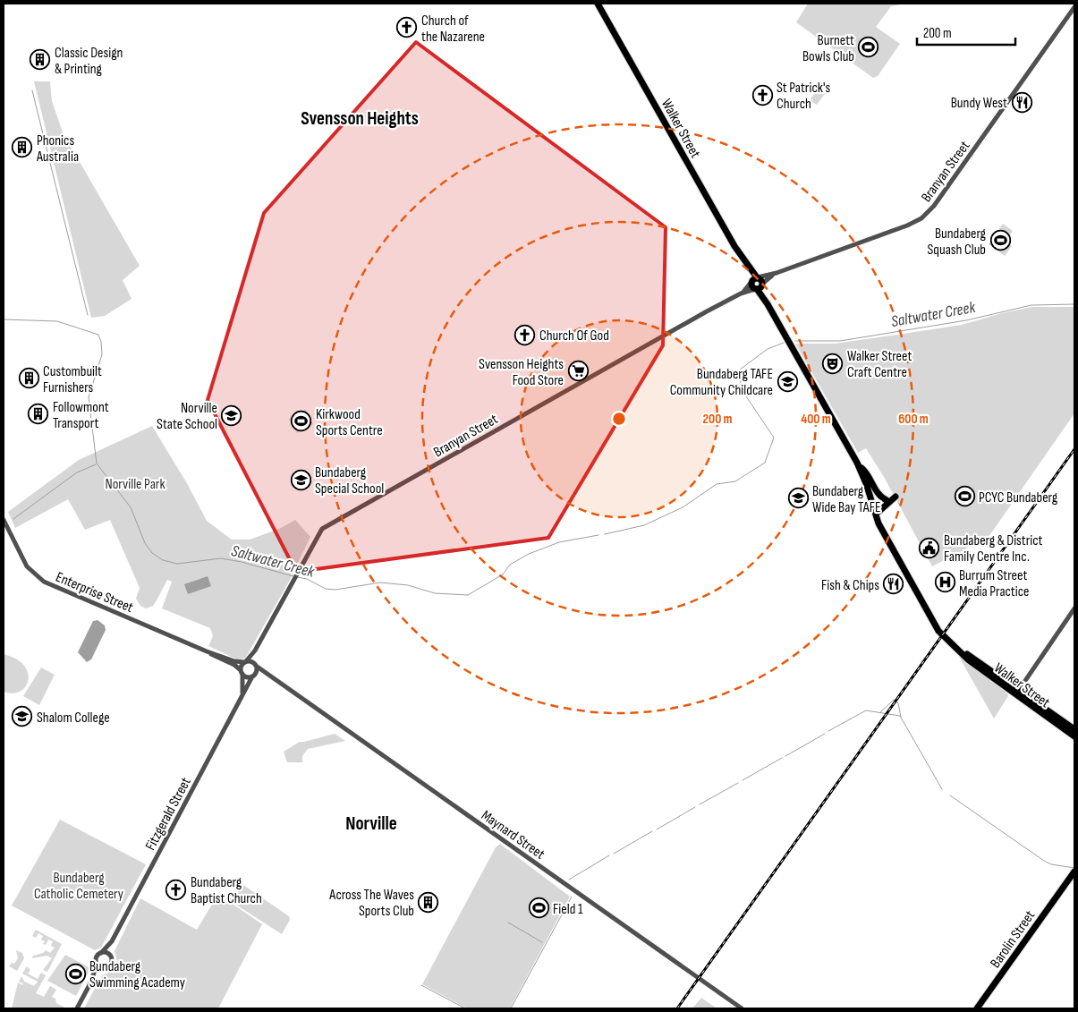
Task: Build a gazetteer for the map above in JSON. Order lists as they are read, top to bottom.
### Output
{
  "streets": {
    "main road": ["Walker Street", "Barolin Street"],
    "street": [
      "Branyan Street",
      "Enterprise Street",
      "Fitzgerald Street",
      "Maynard Street"
    ]
  },
  "crossings": [
    ["Walker Street", "Branyan Street"],
    ["Branyan Street", "Enterprise Street"],
    ["Branyan Street", "Fitzgerald Street"],
    ["Branyan Street", "Maynard Street"],
    ["Enterprise Street", "Fitzgerald Street"],
    ["Enterprise Street", "Maynard Street"],
    ["Fitzgerald Street", "Maynard Street"]
  ],
  "districts": ["Svensson Heights", "Norville"],
  "water": ["Saltwater Creek"],
  "parks": ["Norville Park", "Bundaberg Catholic Cemetery"],
  "places": {
    "church": [
      "Church of the Nazarene",
      "St Patrick's Church",
      "Church Of God",
      "Bundaberg Baptist Church"
    ],
    "sports": [
      "Burnett Bowls Club",
      "Bundaberg Squash Club",
      "Kirkwood Sports Centre",
      "PCYC Bundaberg",
      "Field 1",
      "Bundaberg Swimming Academy"
    ],
    "building": [
      "Classic Design & Printing",
      "Phonics Australia",
      "Custombuilt Furnishers",
      "Followmont Transport",
      "Across The Waves Sports Club"
    ],
    "restaurant": ["Bundy West", "Fish & Chips"],
    "theatre": ["Walker Street Craft Centre"],
    "supermarket": ["Svensson Heights Food Store"],
    "school or university": [
      "Bundaberg TAFE Community Childcare",
      "Norville State School",
      "Bundaberg Special School",
      "Bundaberg Wide Bay TAFE",
      "Shalom College"
    ],
    "public building": ["Bundaberg & District Family Centre Inc."],
    "hospital": ["Burrum Street Media Practice"]
  },
  "scale_bar": "200 m",
  "rings": ["200 m", "400 m", "600 m"]
}
